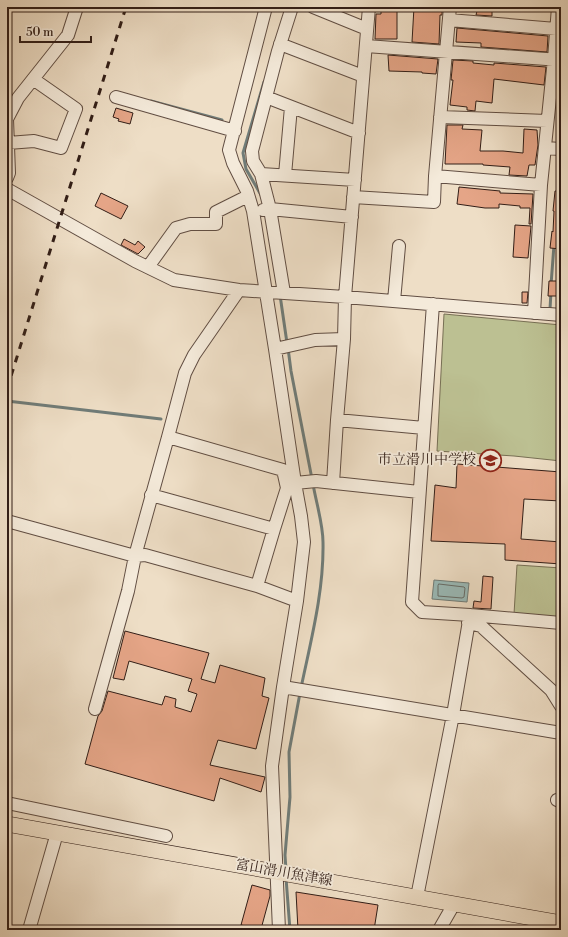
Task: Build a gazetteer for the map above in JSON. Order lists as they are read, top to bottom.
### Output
{
  "streets": {
    "main road": ["富山滑川魚津線"]
  },
  "places": {
    "school or university": ["市立滑川中学校"]
  },
  "scale_bar": "50 m"
}
